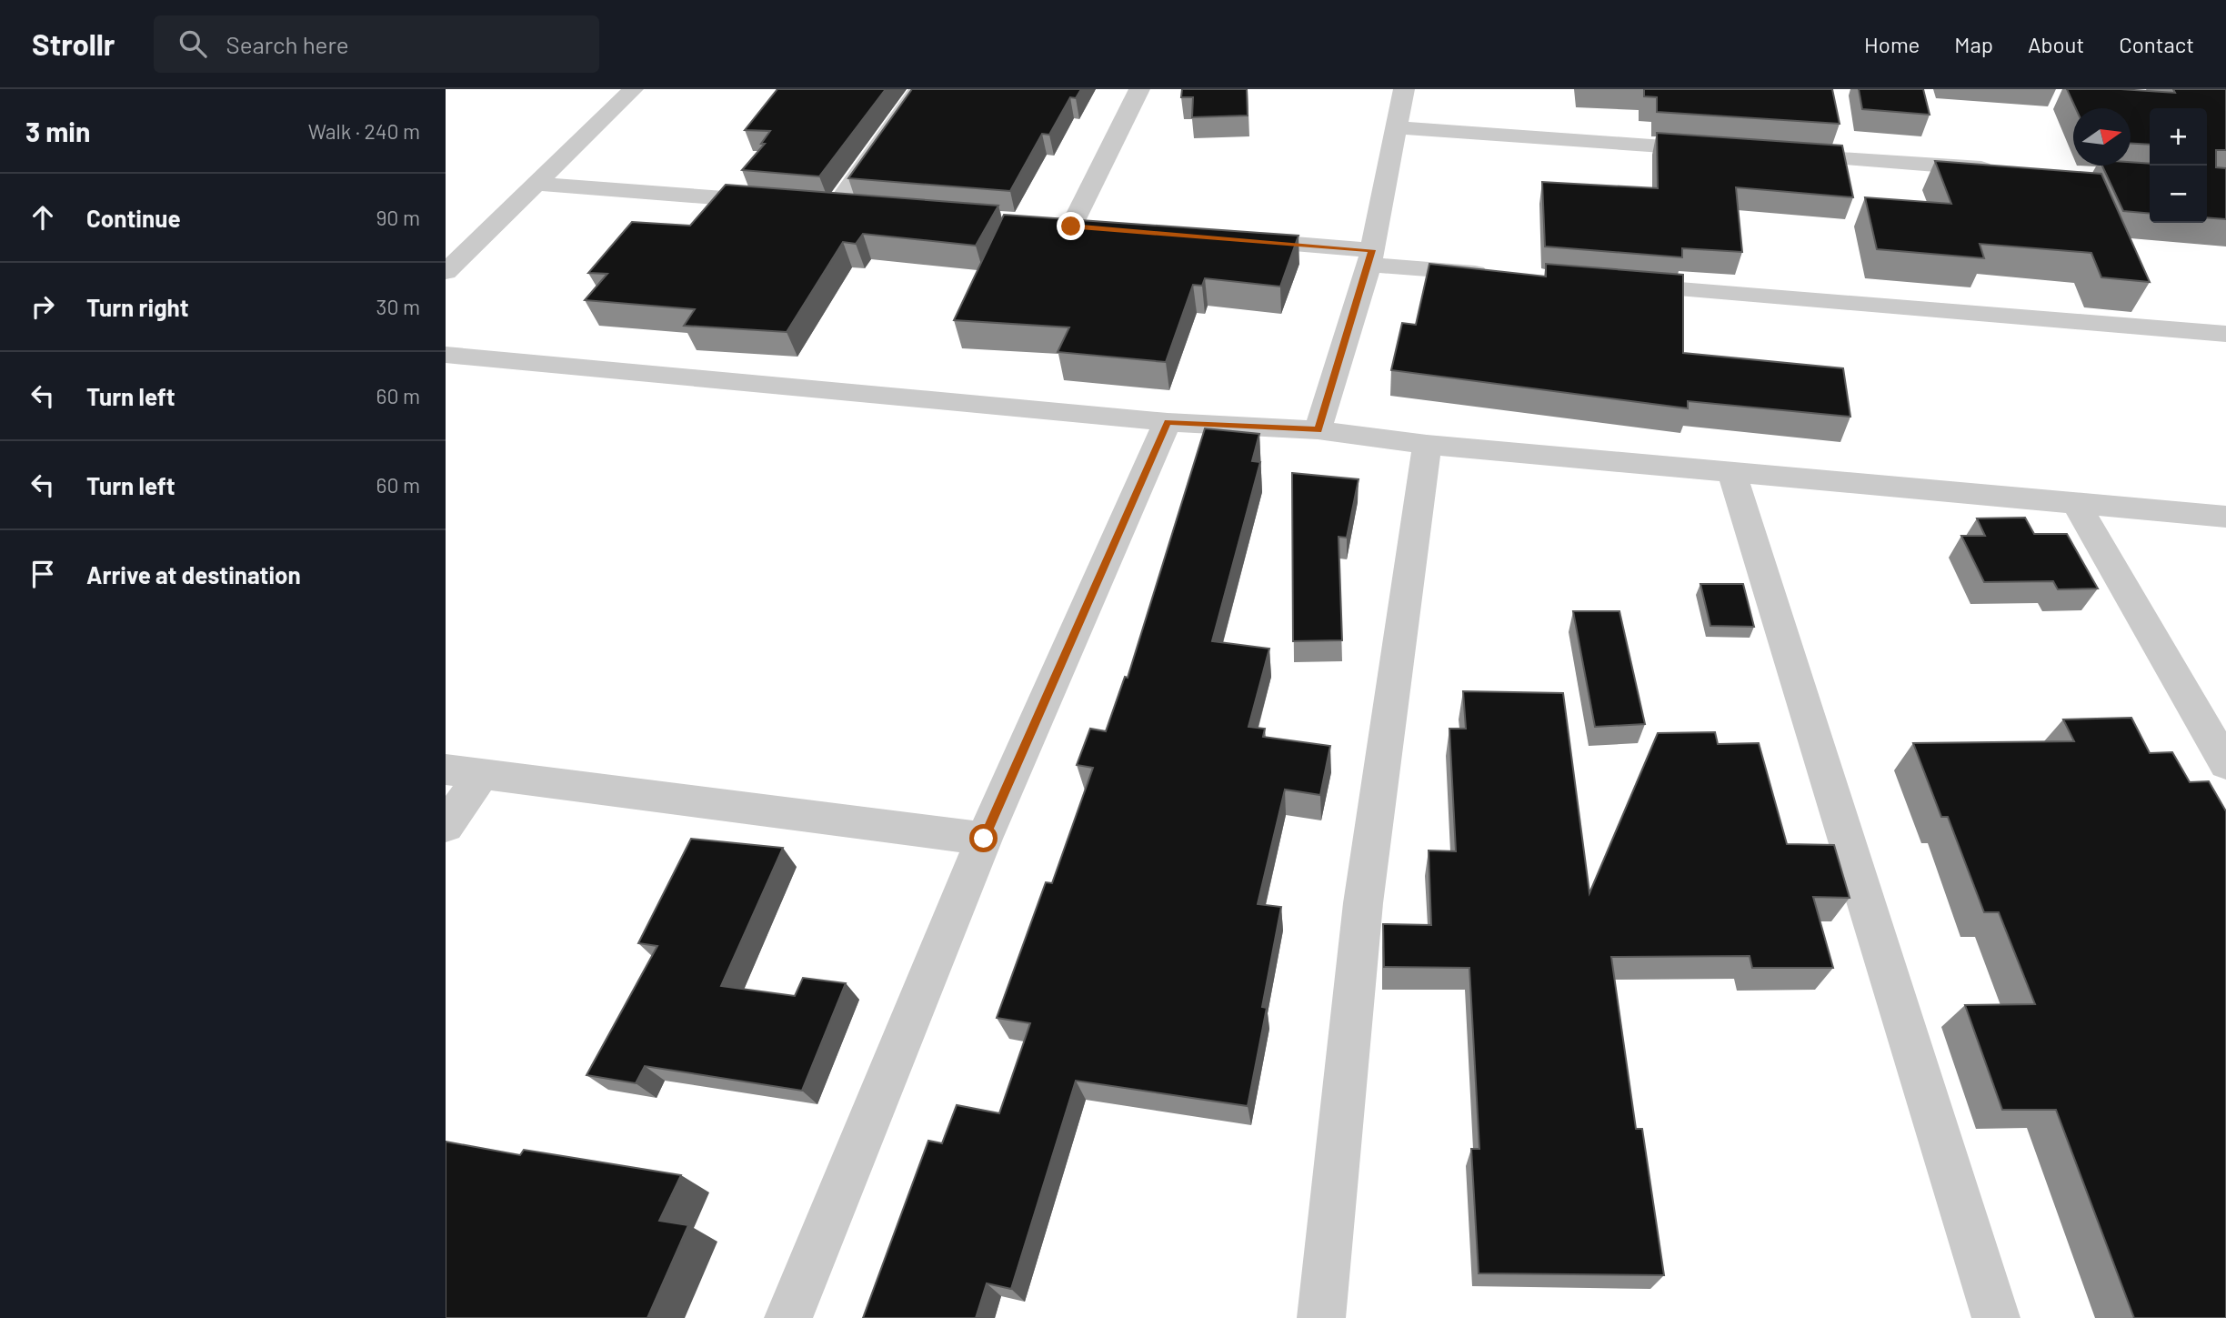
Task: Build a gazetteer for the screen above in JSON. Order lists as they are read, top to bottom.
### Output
{
  "north": "right",
  "page": {
    "header": "Strollr",
    "search": "Search here",
    "nav": [
      "Home",
      "Map",
      "About",
      "Contact"
    ],
    "heading": ["3 min", "Walk · 240 m"],
    "map_buttons": ["+", "−"],
    "list": [
      ["Continue", "90 m"],
      ["Turn right", "30 m"],
      ["Turn left", "60 m"],
      ["Turn left", "60 m"],
      "Arrive at destination"
    ]
  }
}
